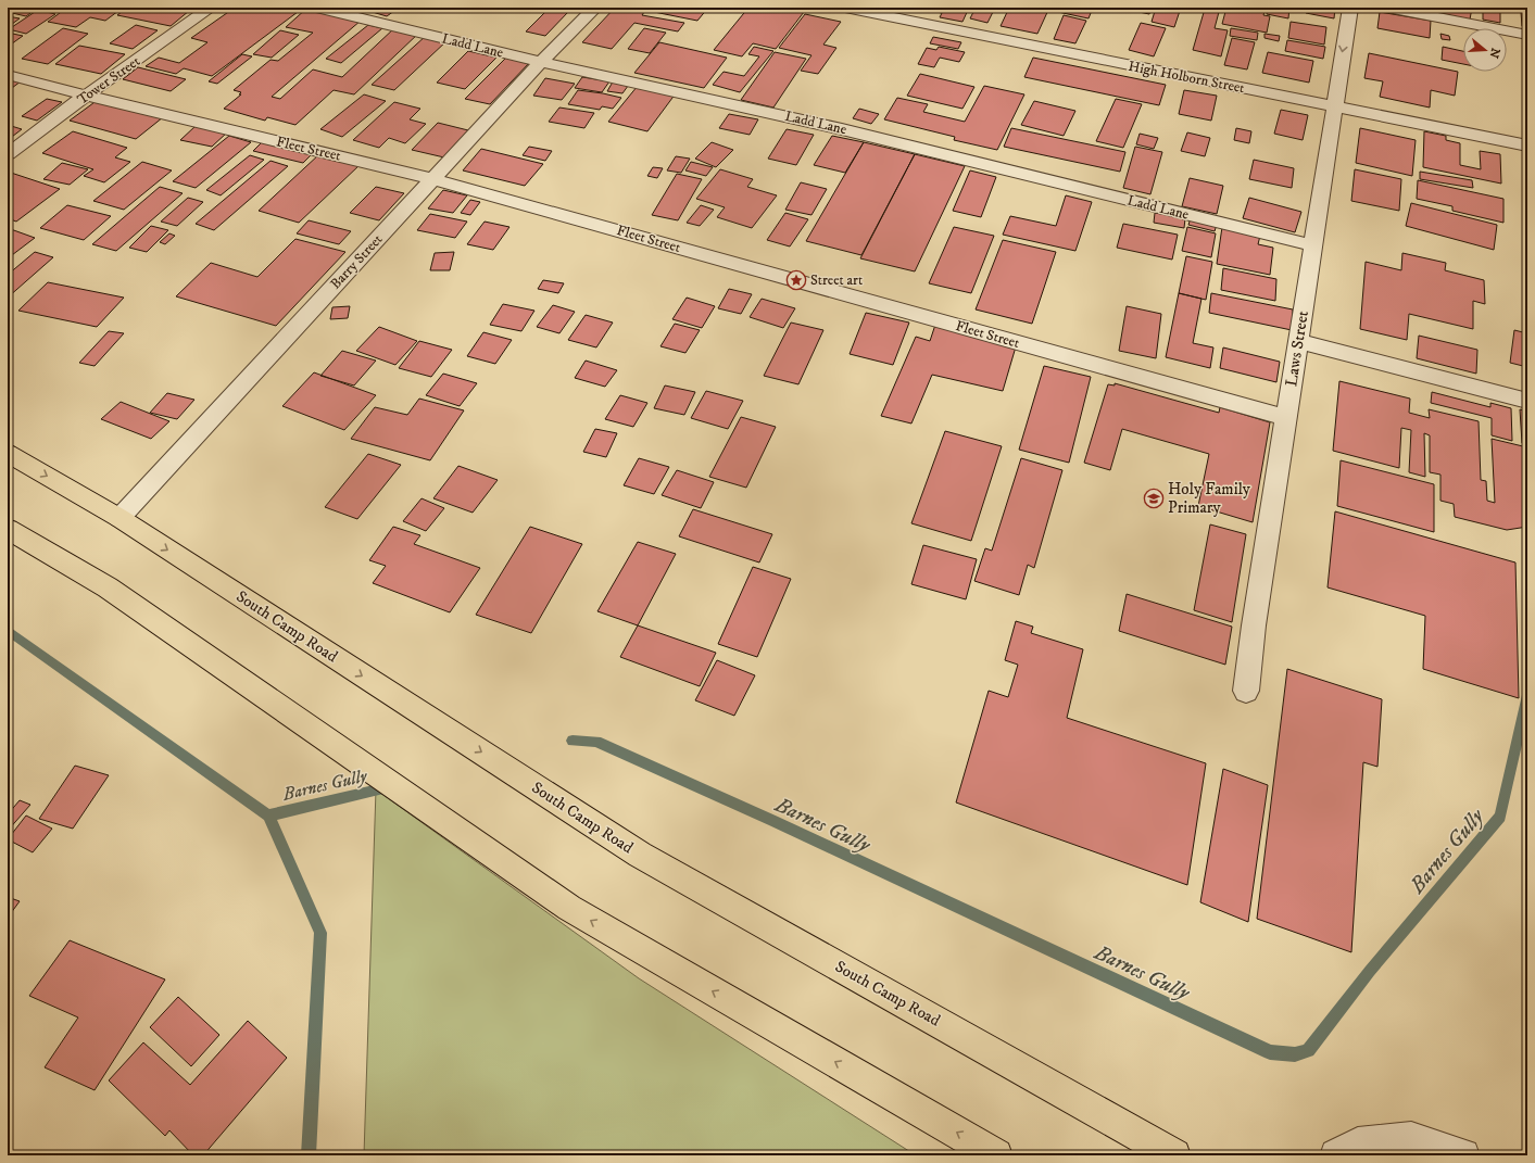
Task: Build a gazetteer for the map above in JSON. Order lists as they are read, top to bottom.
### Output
{
  "streets": {
    "main road": ["South Camp Road"],
    "street": [
      "Ladd Lane",
      "High Holborn Street",
      "Tower Street",
      "Fleet Street",
      "Barry Street",
      "Laws Street"
    ]
  },
  "crossings": [
    ["Ladd Lane", "Barry Street"],
    ["Ladd Lane", "Laws Street"],
    ["High Holborn Street", "Laws Street"],
    ["Tower Street", "Fleet Street"],
    ["Fleet Street", "Barry Street"],
    ["Fleet Street", "Laws Street"],
    ["Barry Street", "South Camp Road"]
  ],
  "water": ["Barnes Gully"],
  "places": {
    "place": ["Street art"],
    "school or university": ["Holy Family Primary"]
  },
  "north": "right"
}
